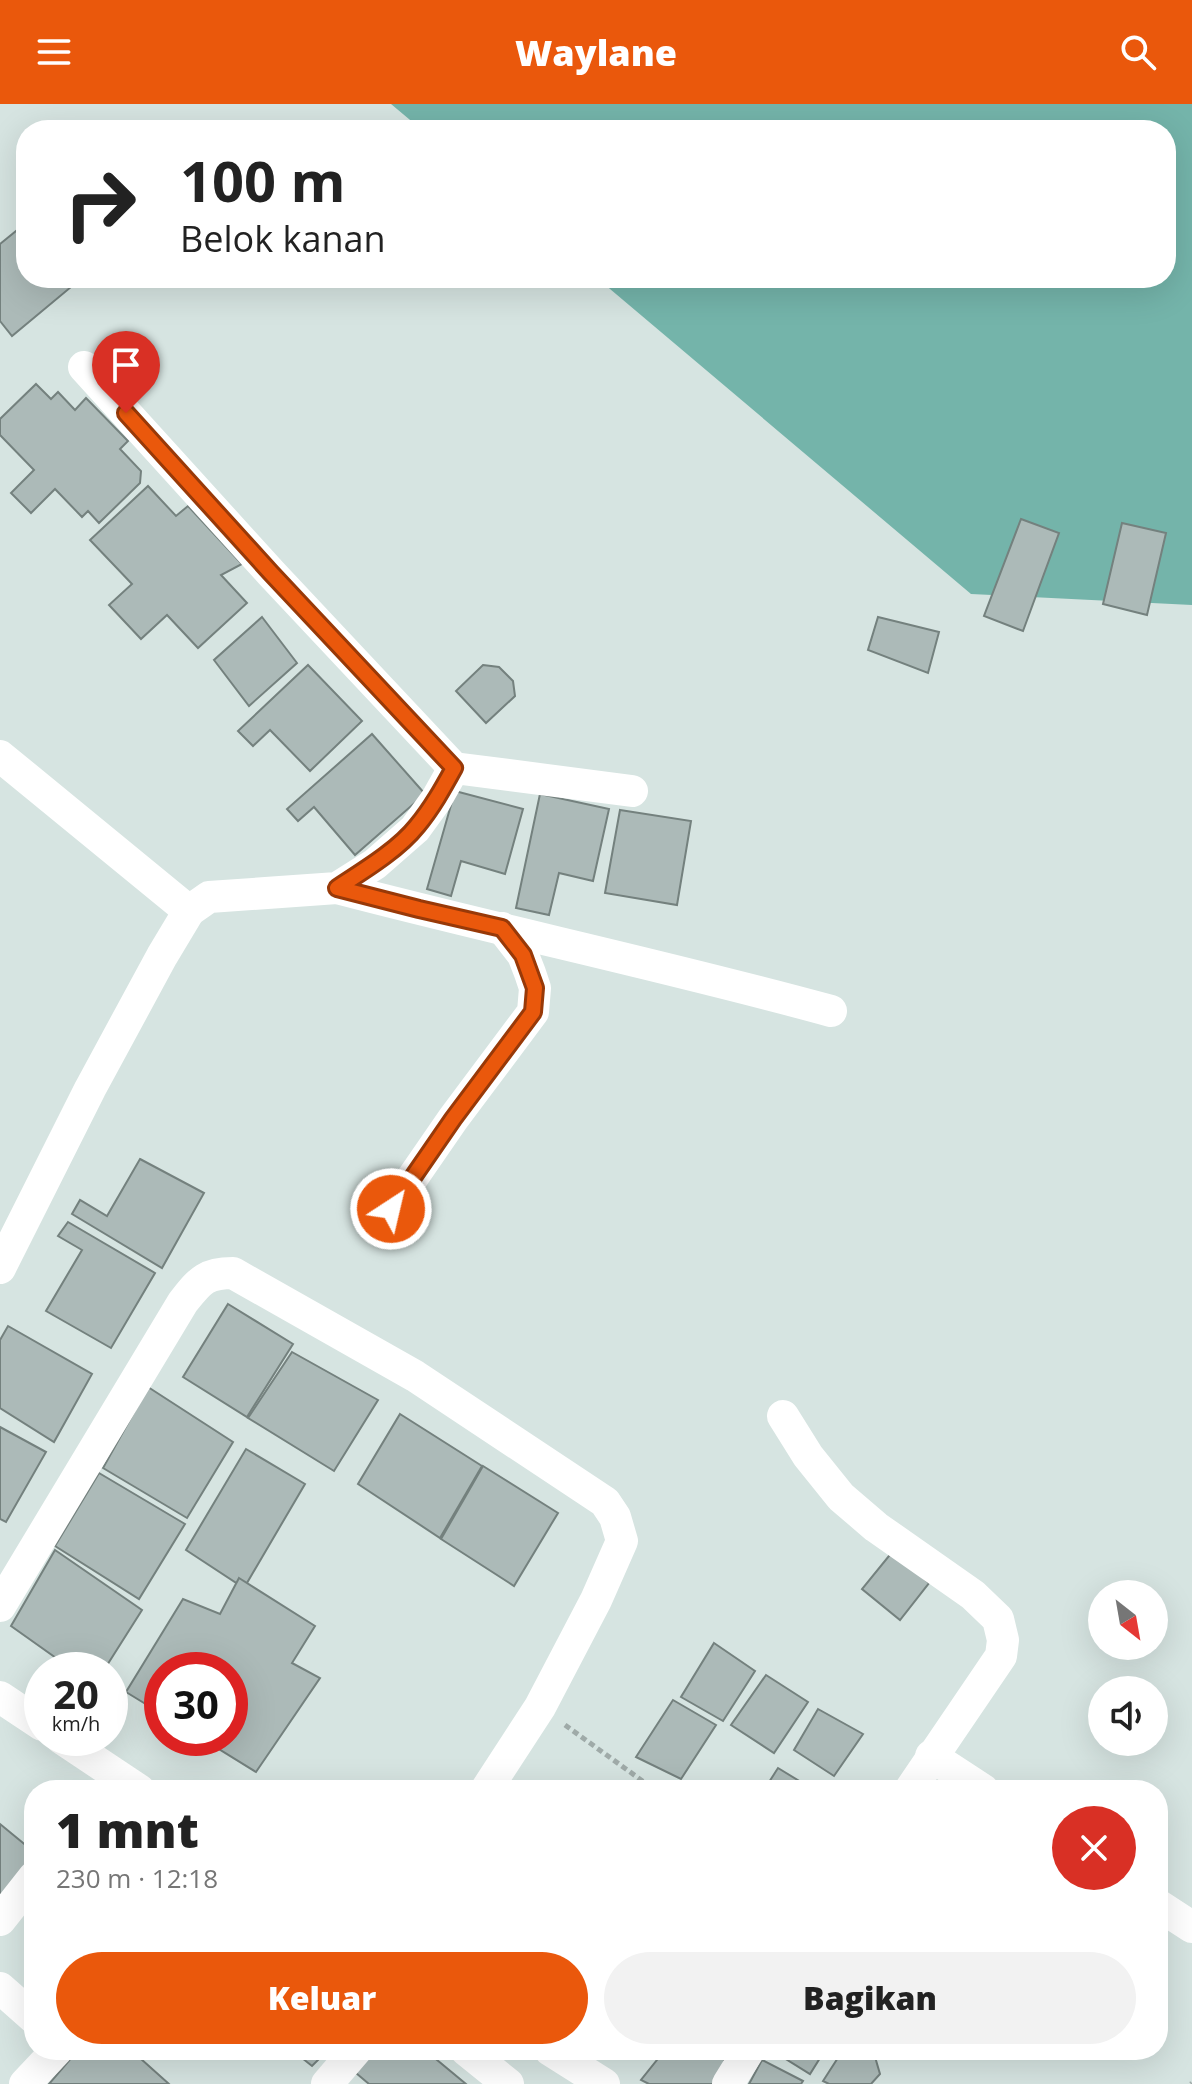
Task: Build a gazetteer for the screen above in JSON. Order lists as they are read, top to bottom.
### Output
{
  "north": "bottom right",
  "page": {
    "header": "Waylane",
    "turn": ["100 m", "Belok kanan"],
    "speed": "20 km/h",
    "limit": "30",
    "heading": ["1 mnt", "230 m · 12:18"],
    "buttons": ["Keluar", "Bagikan"]
  }
}
